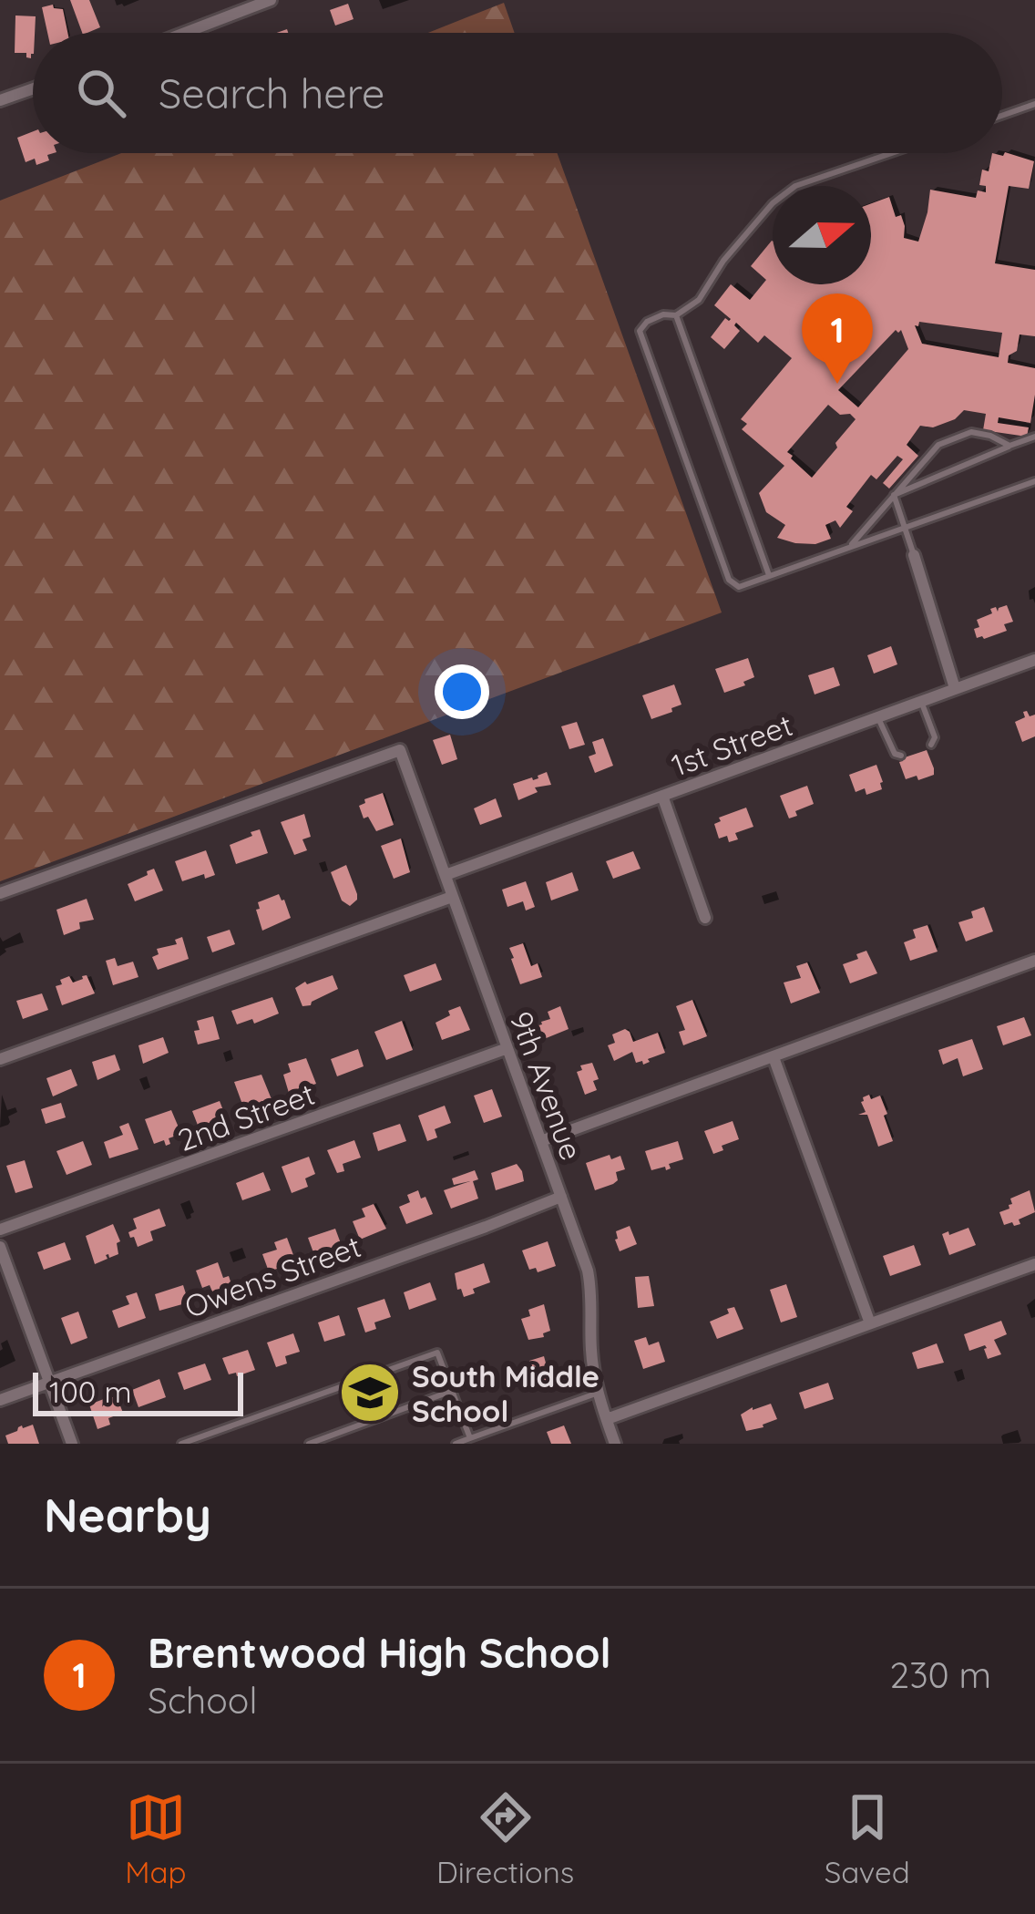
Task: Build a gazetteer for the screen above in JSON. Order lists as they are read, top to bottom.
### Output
{
  "streets": {
    "street": [
      "1st Street",
      "9th Avenue",
      "2nd Street",
      "Owens Street"
    ]
  },
  "crossings": [
    ["1st Street", "9th Avenue"],
    ["9th Avenue", "2nd Street"],
    ["9th Avenue", "Owens Street"]
  ],
  "places": {
    "school or university": ["South Middle School"]
  },
  "scale_bar": "100 m",
  "north": "right",
  "page": {
    "search": "Search here",
    "pins": "1",
    "scale": "100 m",
    "heading": "Nearby",
    "list": [
      {
        "mark": "1",
        "name": "Brentwood High School",
        "note": "School",
        "value": "230 m"
      }
    ],
    "nav": ["Map", "Directions", "Saved"]
  }
}
